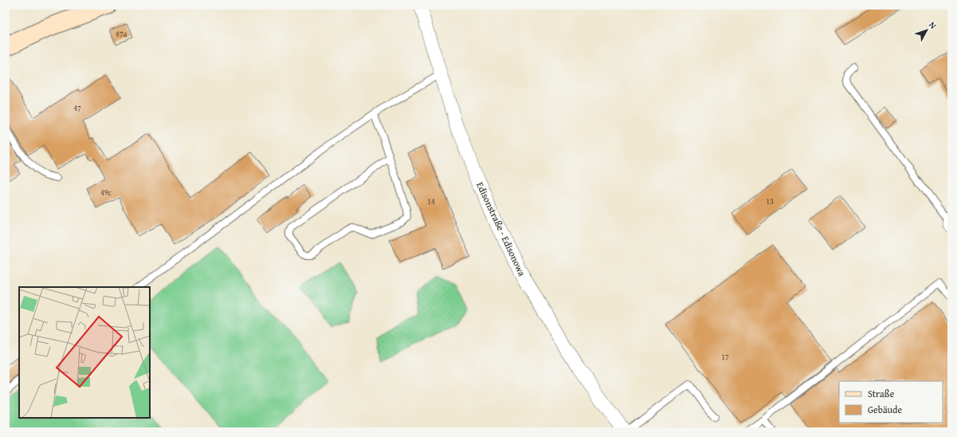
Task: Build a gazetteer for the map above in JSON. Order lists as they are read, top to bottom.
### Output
{
  "streets": {
    "street": ["Edisonstraße - Edisonowa"]
  },
  "house_numbers": [
    "47a",
    "47",
    "49c",
    "14",
    "13",
    "17"
  ],
  "legend": ["Straße", "Gebäude"],
  "north": "top right"
}
